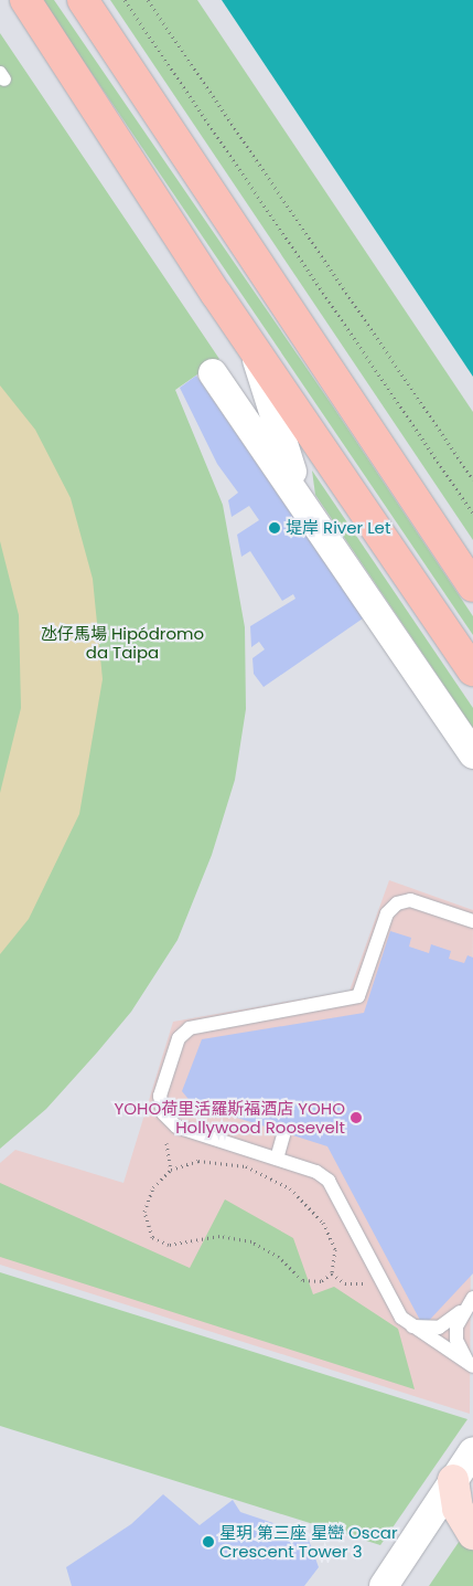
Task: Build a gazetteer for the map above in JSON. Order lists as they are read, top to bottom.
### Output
{
  "parks": ["氹仔馬場 Hipódromo da Taipa"],
  "places": ["堤岸 River Let", "YOHO荷里活羅斯福酒店 YOHO Hollywood Roosevelt", "星玥 第三座 星巒 Oscar Crescent Tower 3"]
}
